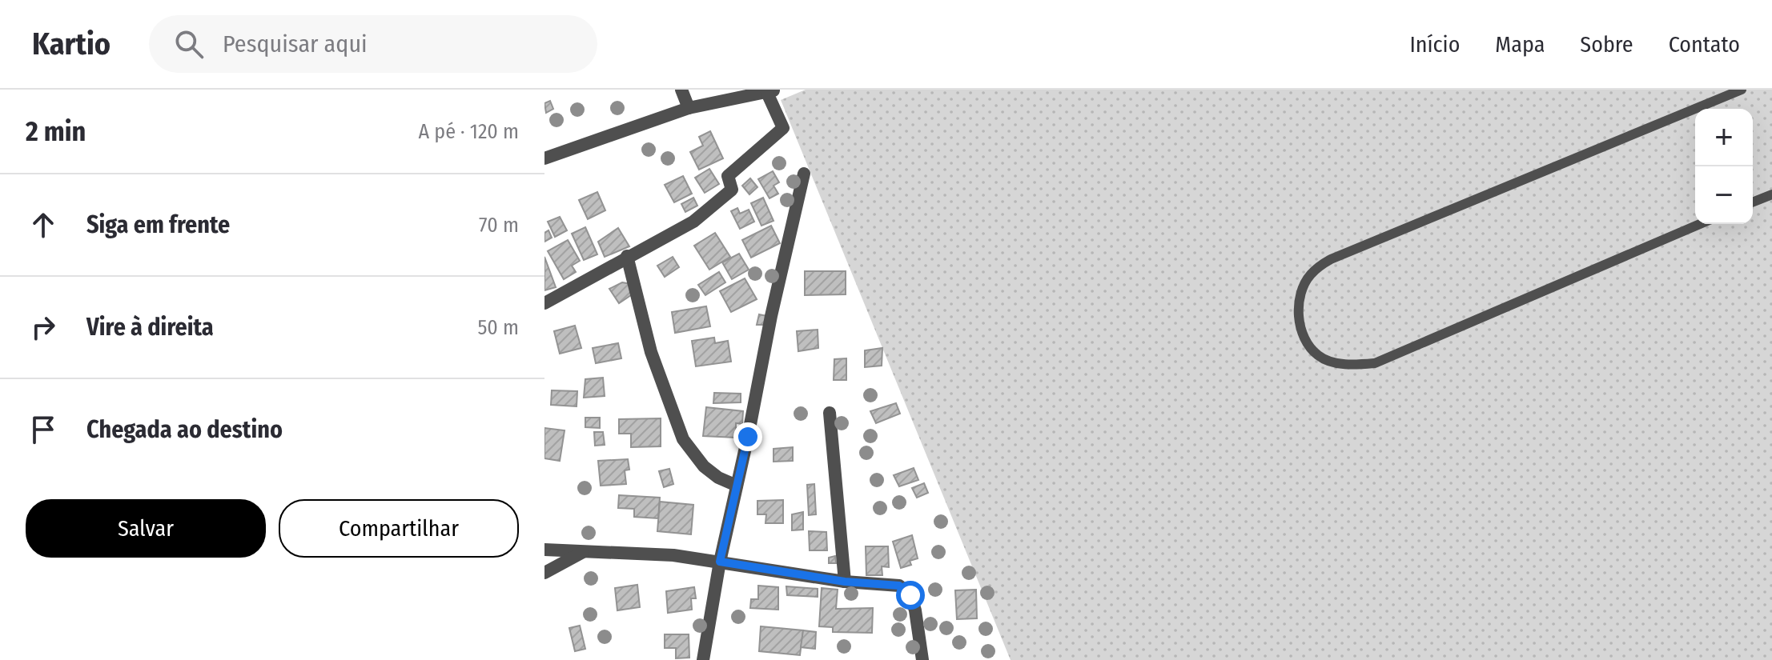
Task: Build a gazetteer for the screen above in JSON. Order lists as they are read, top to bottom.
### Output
{
  "page": {
    "header": "Kartio",
    "search": "Pesquisar aqui",
    "nav": [
      "Início",
      "Mapa",
      "Sobre",
      "Contato"
    ],
    "heading": ["2 min", "A pé · 120 m"],
    "map_buttons": ["+", "−"],
    "list": [
      ["Siga em frente", "70 m"],
      ["Vire à direita", "50 m"],
      "Chegada ao destino"
    ],
    "buttons": ["Salvar", "Compartilhar"]
  }
}
